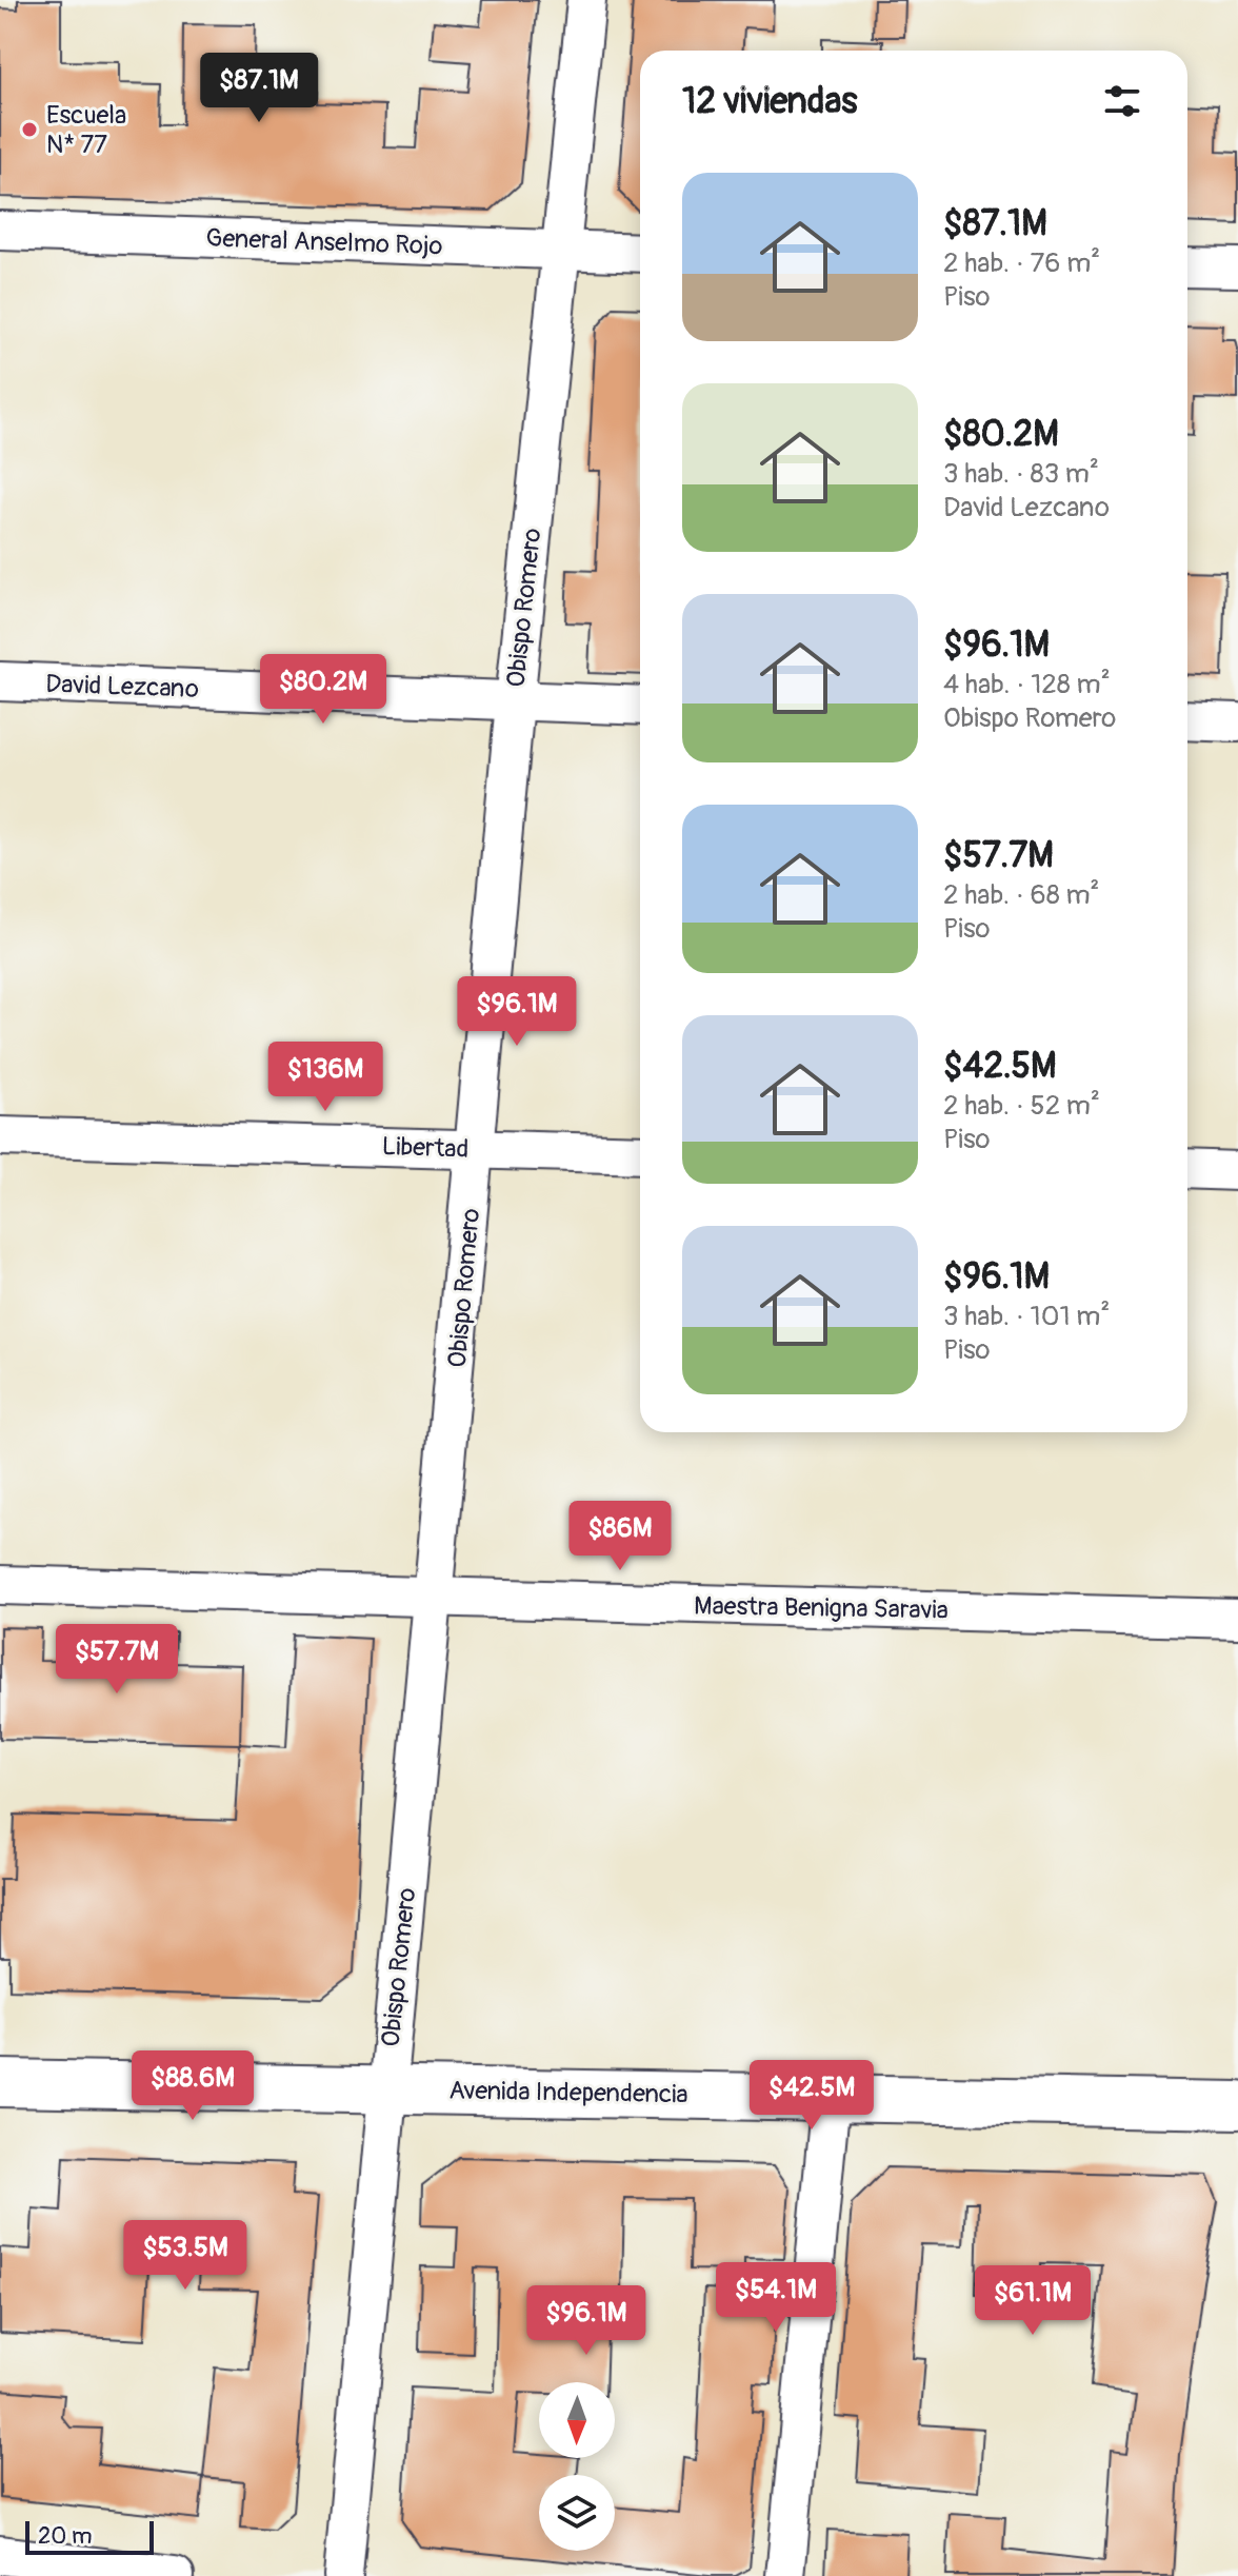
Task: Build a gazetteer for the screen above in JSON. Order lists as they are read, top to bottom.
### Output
{
  "streets": {
    "main road": ["Avenida Independencia"],
    "street": [
      "General Anselmo Rojo",
      "Obispo Romero",
      "David Lezcano",
      "Libertad",
      "Maestra Benigna Saravia"
    ]
  },
  "crossings": [
    ["General Anselmo Rojo", "Obispo Romero"],
    ["Obispo Romero", "David Lezcano"],
    ["Obispo Romero", "Libertad"],
    ["Obispo Romero", "Maestra Benigna Saravia"],
    ["Obispo Romero", "Avenida Independencia"]
  ],
  "places": ["Escuela N* 77"],
  "scale_bar": "20 m",
  "north": "bottom",
  "page": {
    "heading": "12 viviendas",
    "price": [
      "$87.1M",
      "$80.2M",
      "$96.1M",
      "$136M",
      "$86M",
      "$57.7M",
      "$88.6M",
      "$42.5M",
      "$53.5M",
      "$54.1M",
      "$61.1M",
      "$96.1M"
    ],
    "list": [
      {
        "name": "$87.1M",
        "note": "2 hab. · 76 m² · Piso"
      },
      {
        "name": "$80.2M",
        "note": "3 hab. · 83 m² · David Lezcano"
      },
      {
        "name": "$96.1M",
        "note": "4 hab. · 128 m² · Obispo Romero"
      },
      {
        "name": "$57.7M",
        "note": "2 hab. · 68 m² · Piso"
      },
      {
        "name": "$42.5M",
        "note": "2 hab. · 52 m² · Piso"
      },
      {
        "name": "$96.1M",
        "note": "3 hab. · 101 m² · Piso"
      }
    ],
    "scale": "20 m"
  }
}
